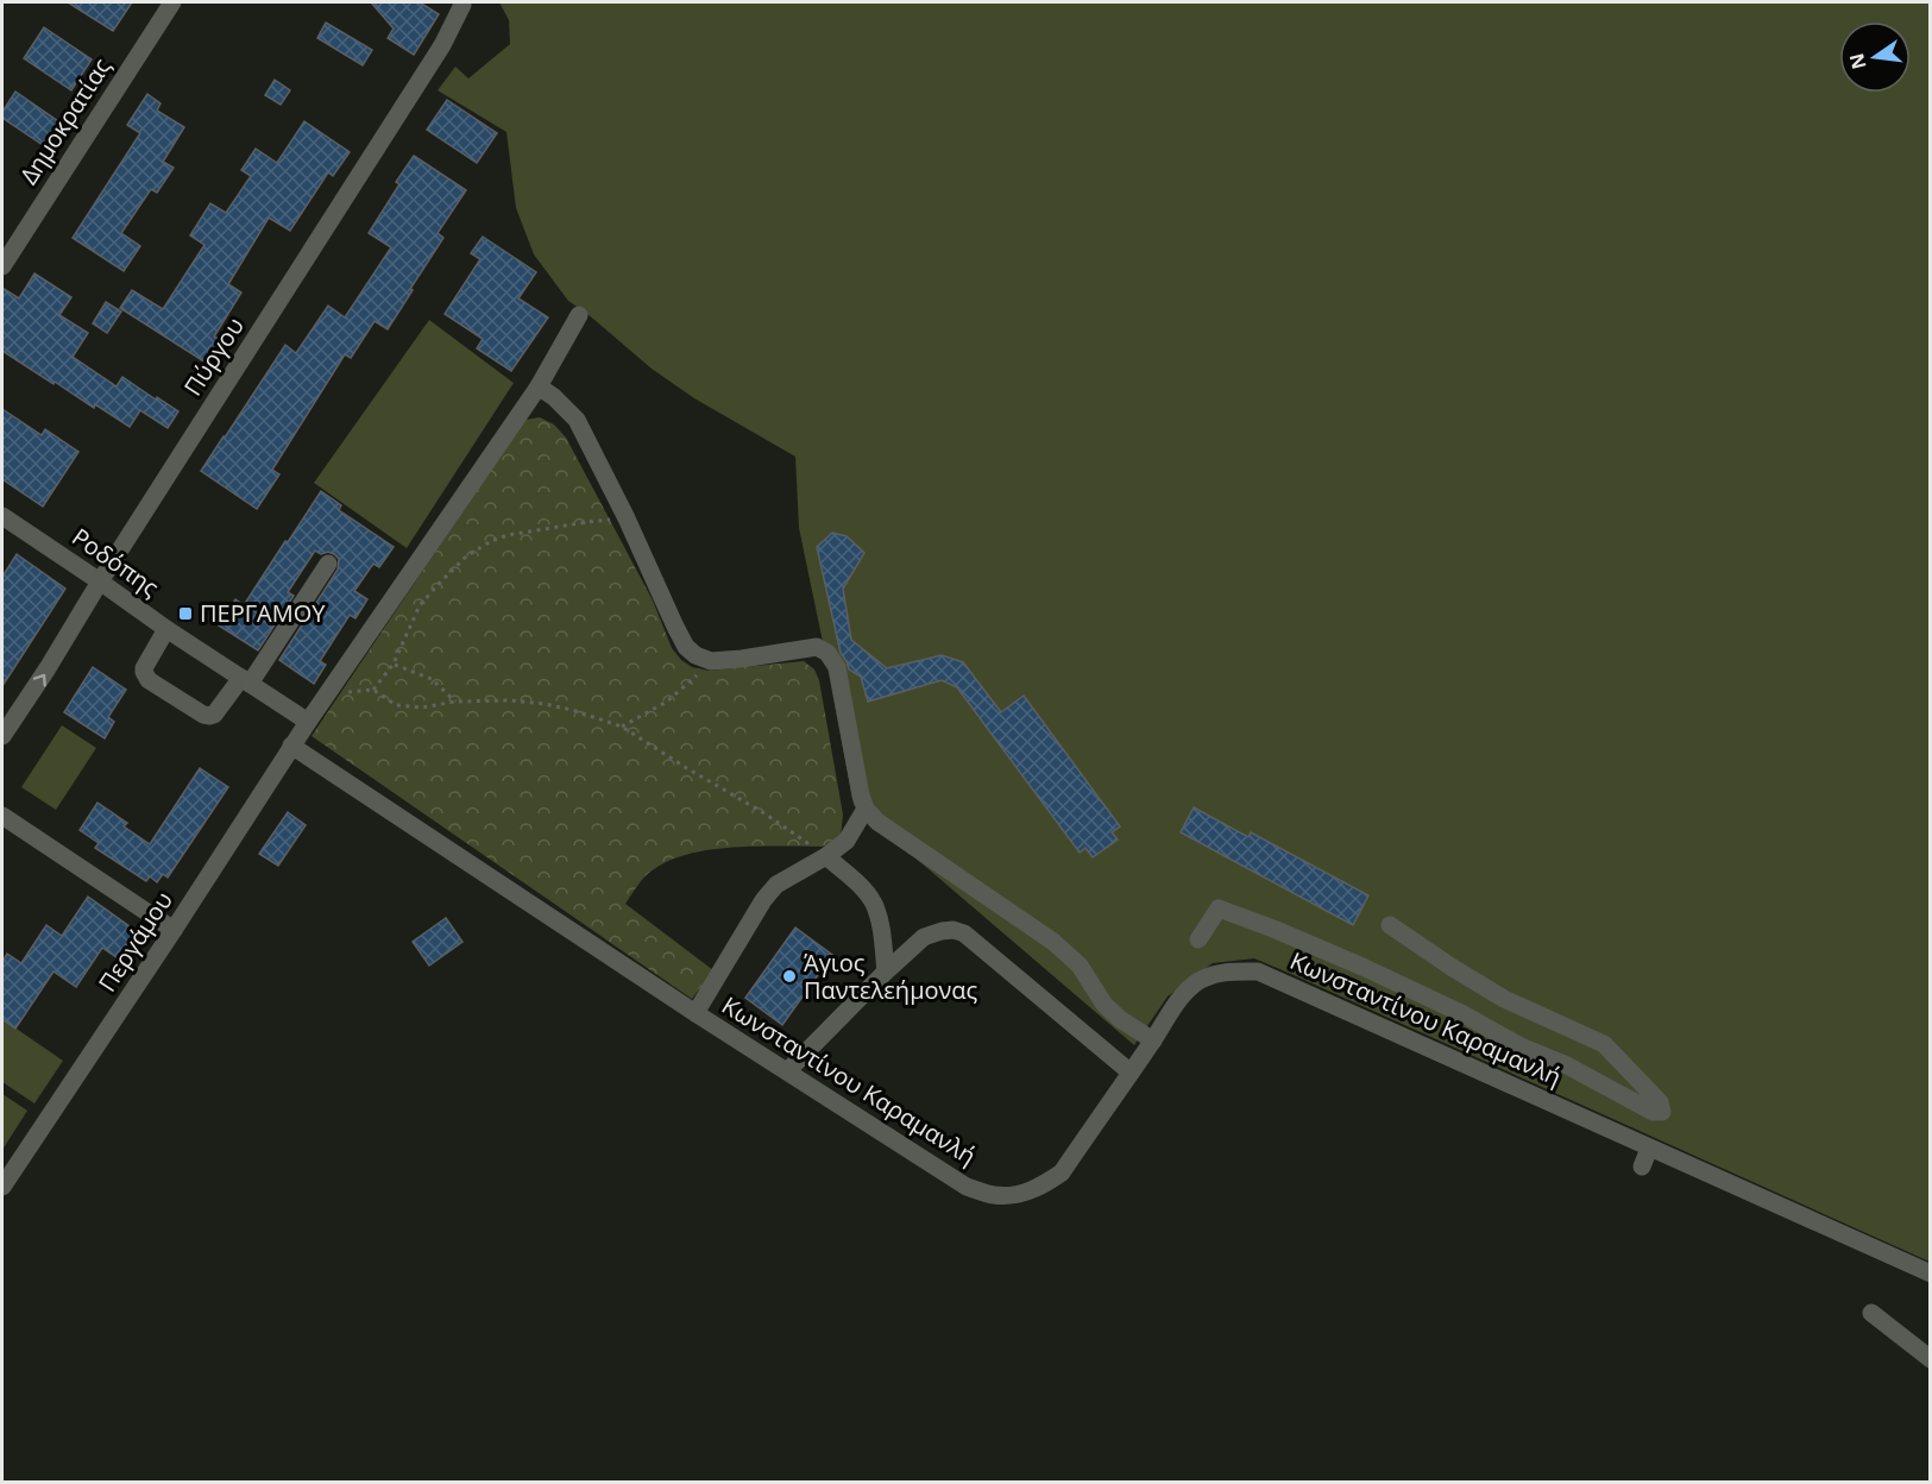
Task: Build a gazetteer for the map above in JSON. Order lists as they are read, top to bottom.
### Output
{
  "streets": {
    "street": [
      "Δημοκρατίας",
      "Πύργου",
      "Ροδόπης",
      "Περγάμου",
      "Κωνσταντίνου Καραμανλή"
    ]
  },
  "crossings": [
    ["Πύργου", "Ροδόπης"],
    ["Ροδόπης", "Περγάμου"],
    ["Περγάμου", "Κωνσταντίνου Καραμανλή"]
  ],
  "places": {
    "transit": ["ΠΕΡΓΑΜΟΥ"],
    "other": ["Άγιος Παντελεήμονας"]
  },
  "north": "left"
}
